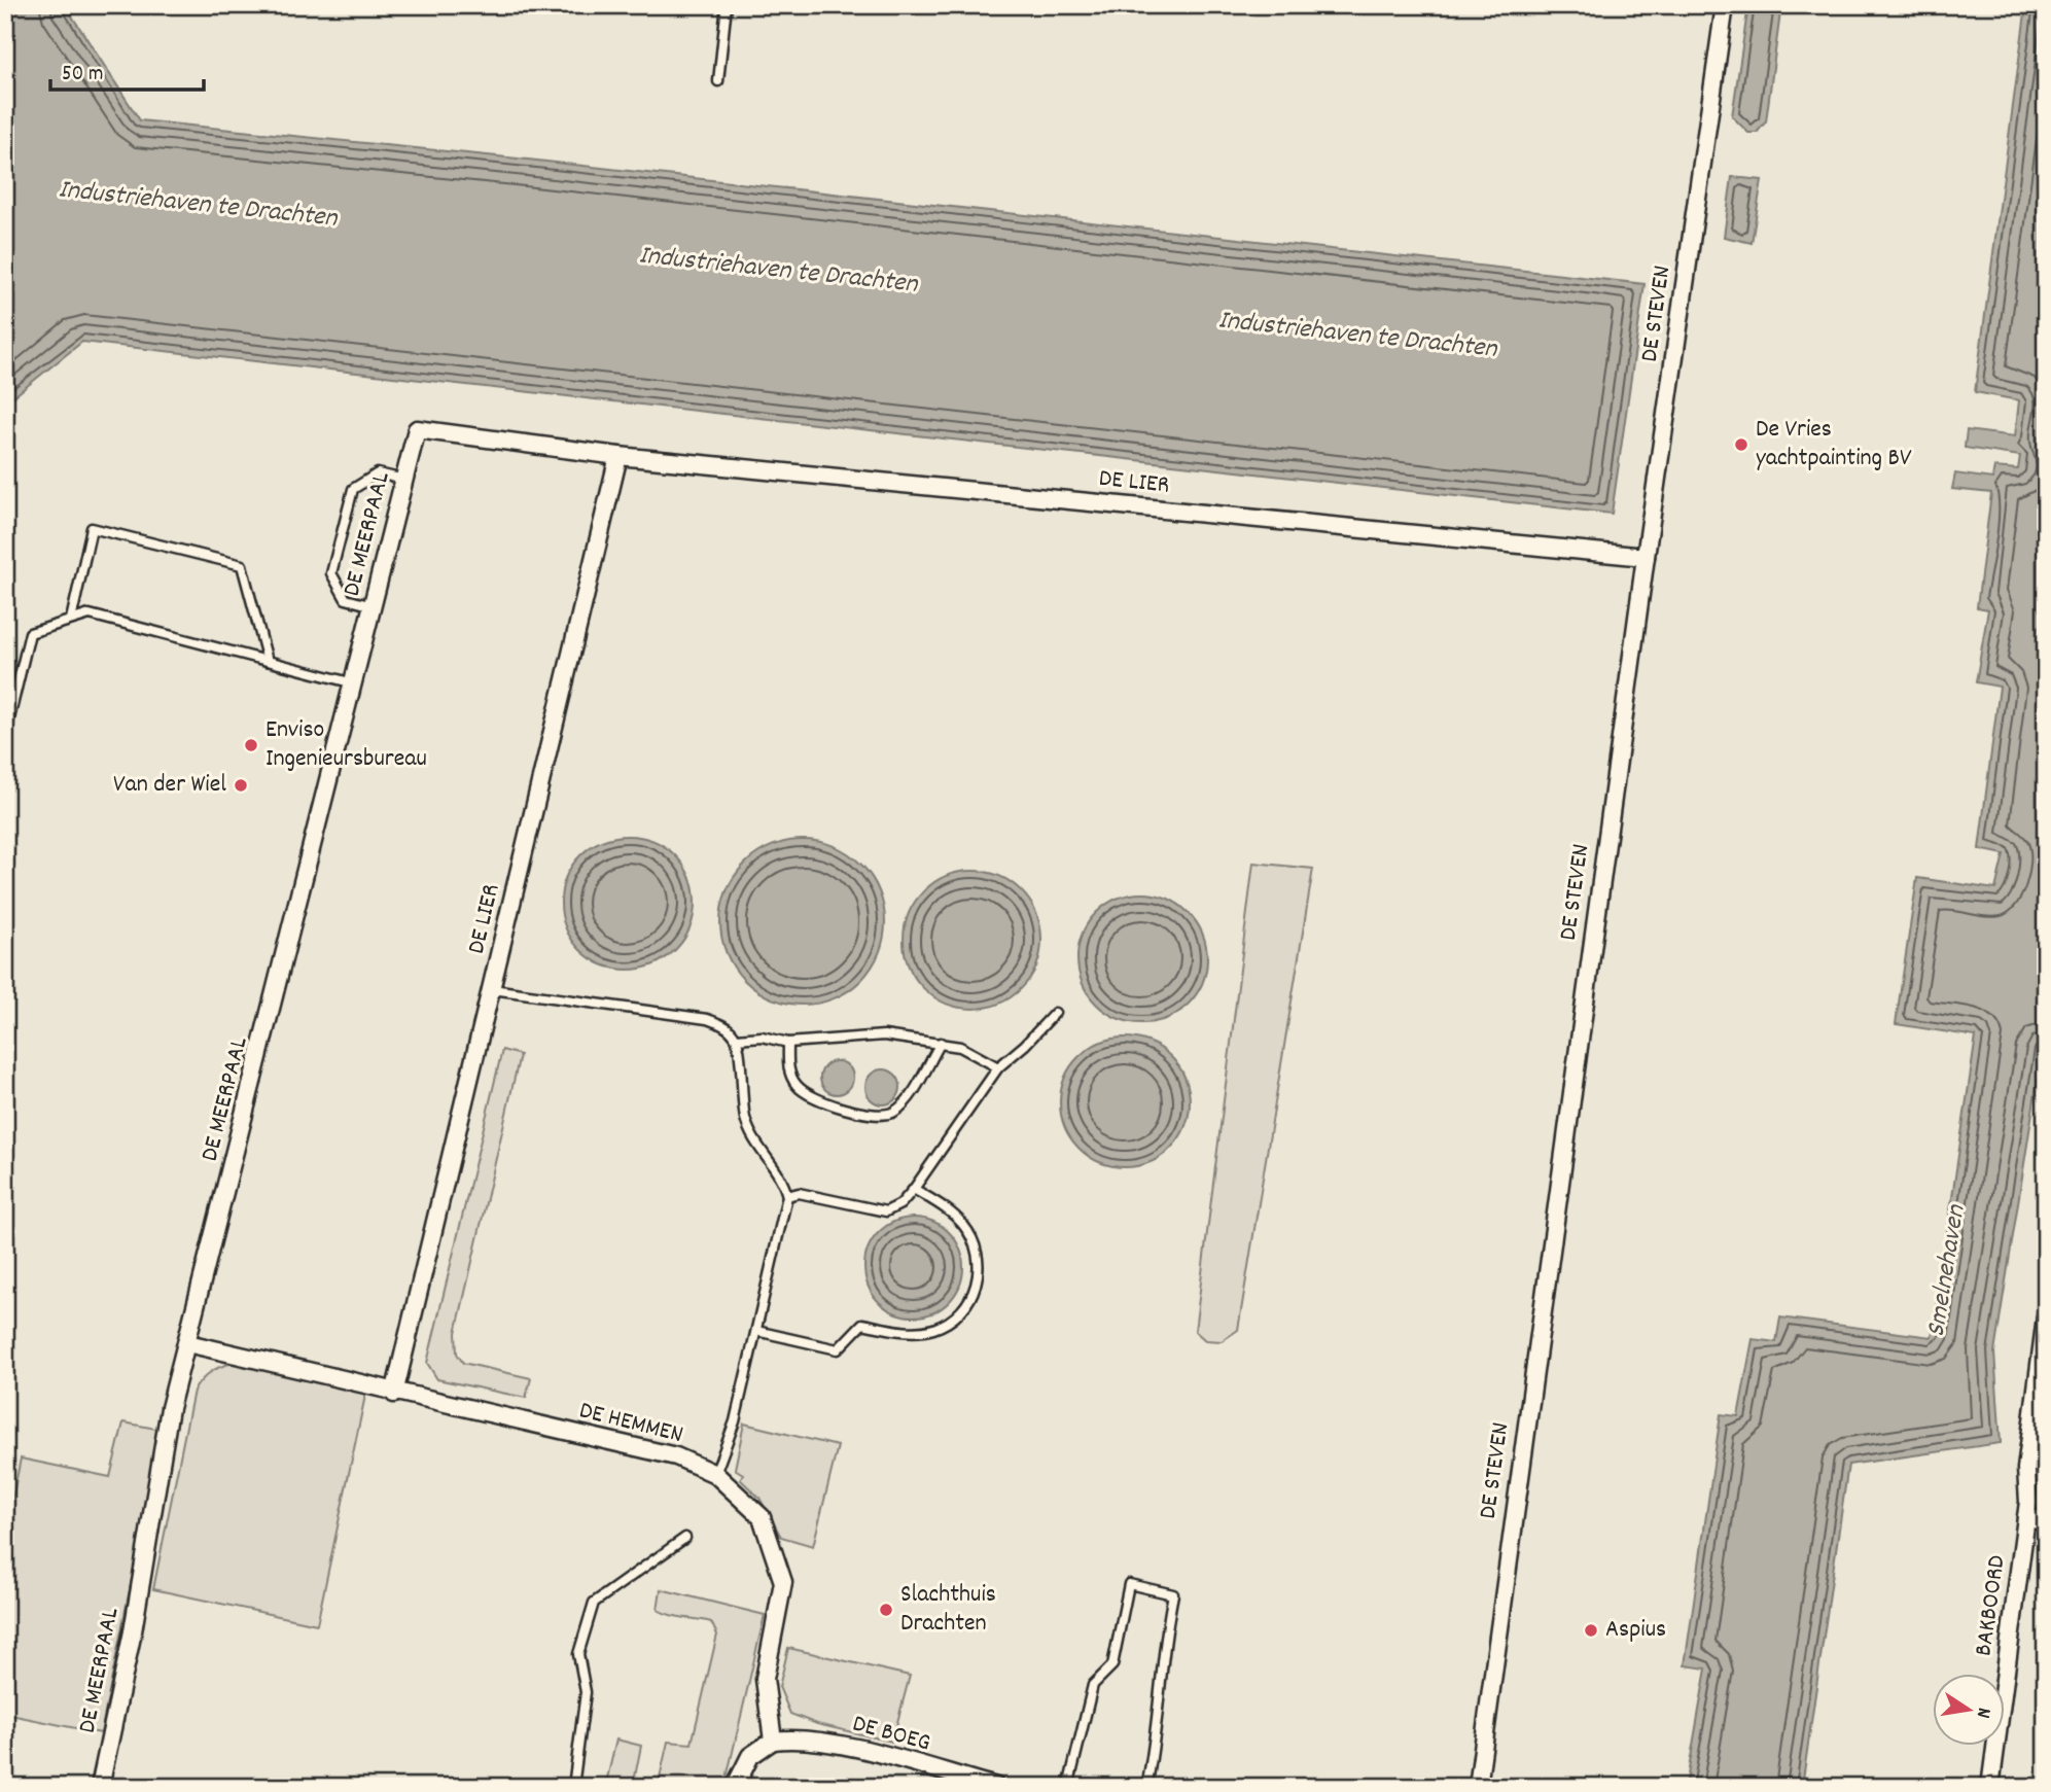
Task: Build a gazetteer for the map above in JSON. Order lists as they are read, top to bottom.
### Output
{
  "streets": {
    "street": [
      "DE STEVEN",
      "DE LIER",
      "DE MEERPAAL",
      "DE HEMMEN",
      "BAKBOORD",
      "DE BOEG"
    ]
  },
  "crossings": [
    ["DE STEVEN", "DE LIER"],
    ["DE LIER", "DE MEERPAAL"],
    ["DE LIER", "DE HEMMEN"],
    ["DE MEERPAAL", "DE HEMMEN"],
    ["DE HEMMEN", "DE BOEG"]
  ],
  "water": ["Industriehaven te Drachten", "Smelnehaven"],
  "places": [
    "De Vries yachtpainting BV",
    "Enviso Ingenieursbureau",
    "Van der Wiel",
    "Slachthuis Drachten",
    "Aspius"
  ],
  "scale_bar": "50 m",
  "north": "right"
}
